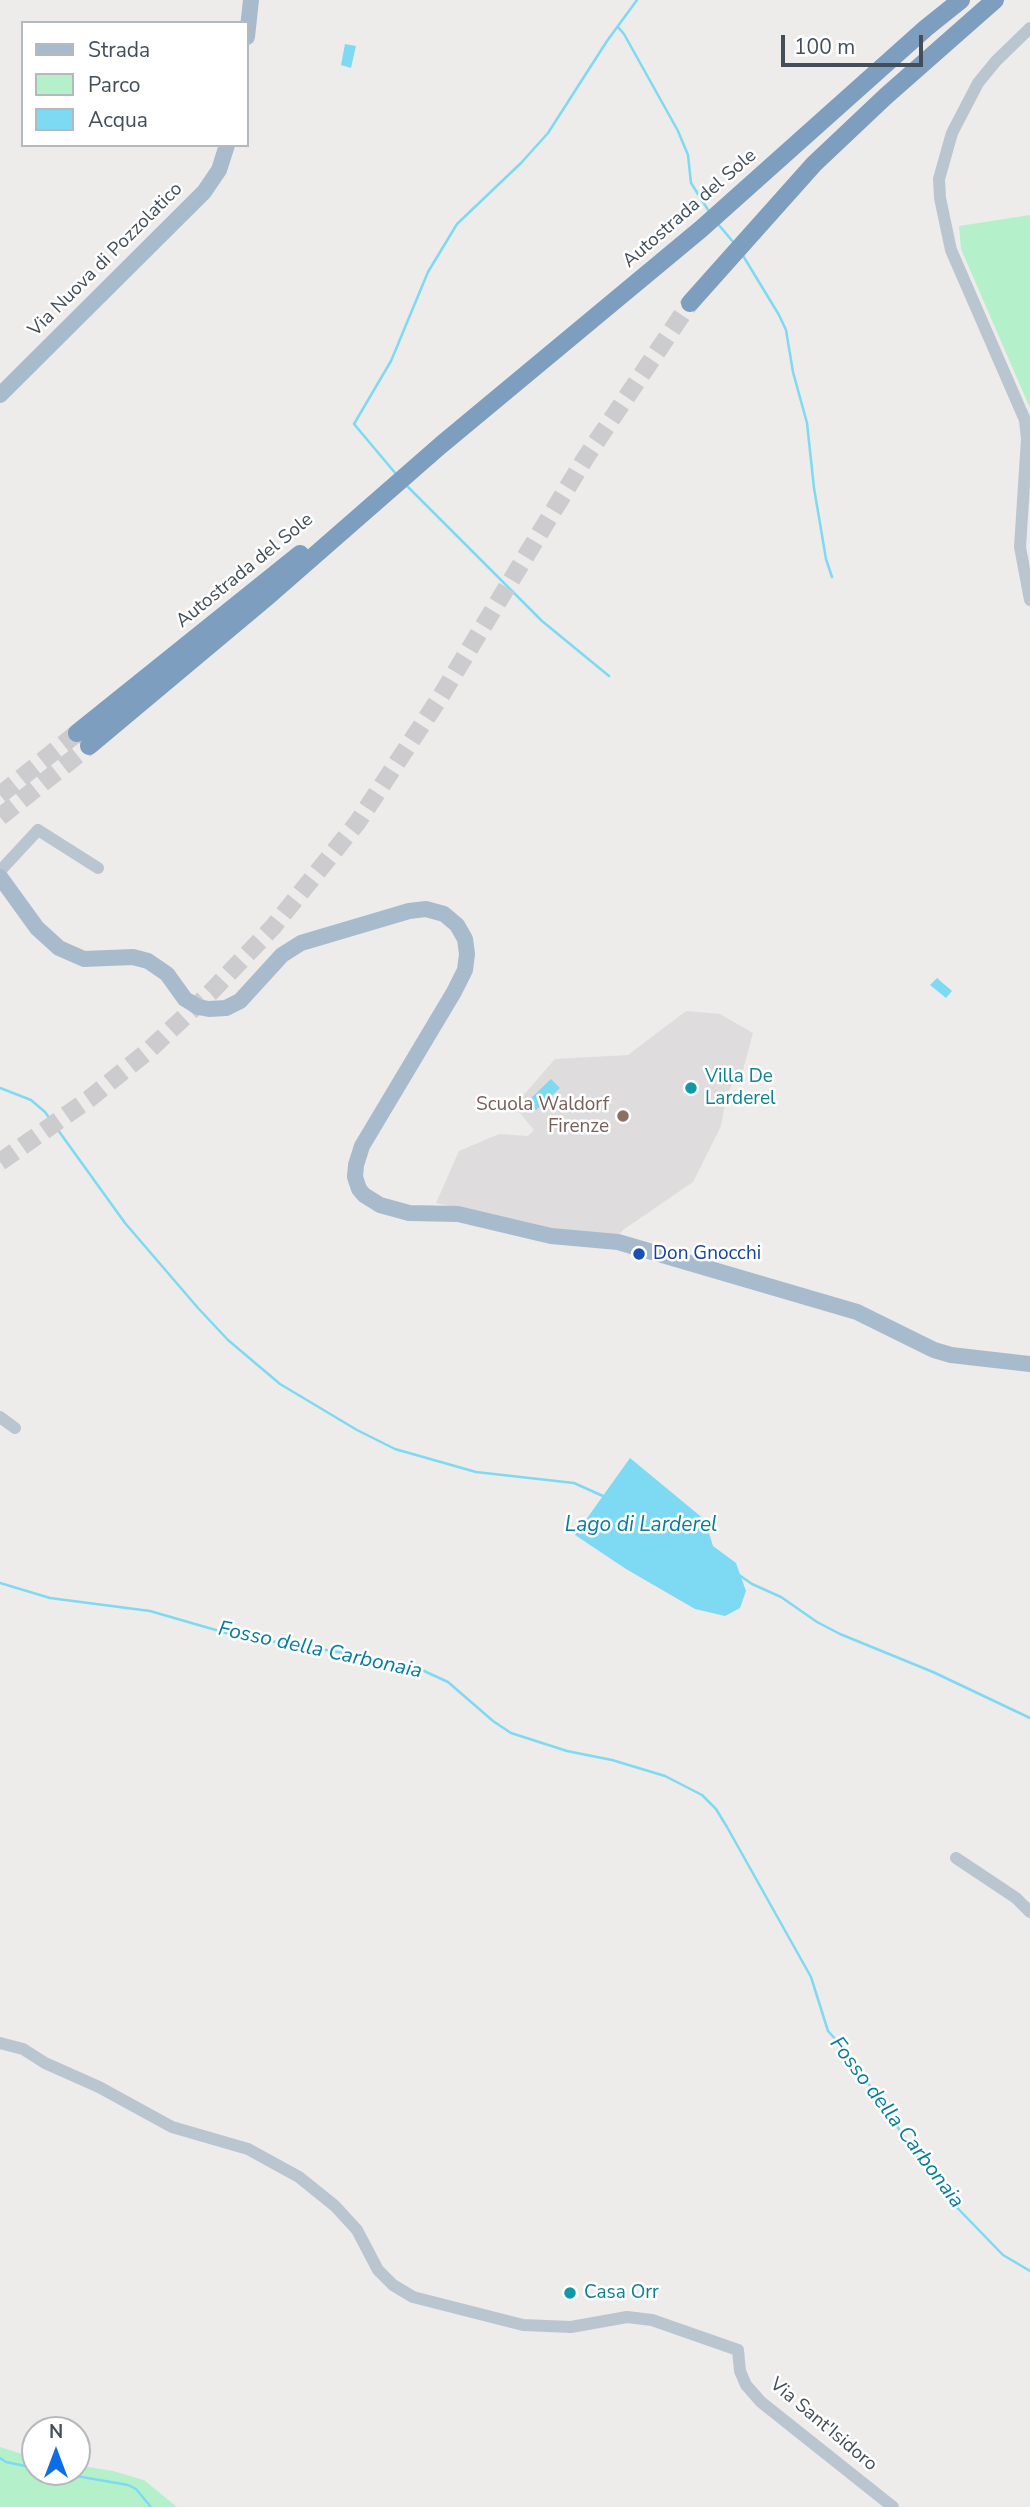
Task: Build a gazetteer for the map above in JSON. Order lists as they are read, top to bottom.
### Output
{
  "streets": {
    "highway": ["Autostrada del Sole"],
    "main road": ["Via Nuova di Pozzolatico"],
    "street": ["Via Sant'Isidoro"]
  },
  "water": ["Lago di Larderel", "Fosso della Carbonaia"],
  "places": [
    "Villa De Larderel",
    "Scuola Waldorf Firenze",
    "Don Gnocchi",
    "Casa Orr"
  ],
  "legend": ["Strada", "Parco", "Acqua"],
  "scale_bar": "100 m",
  "north": "top"
}
